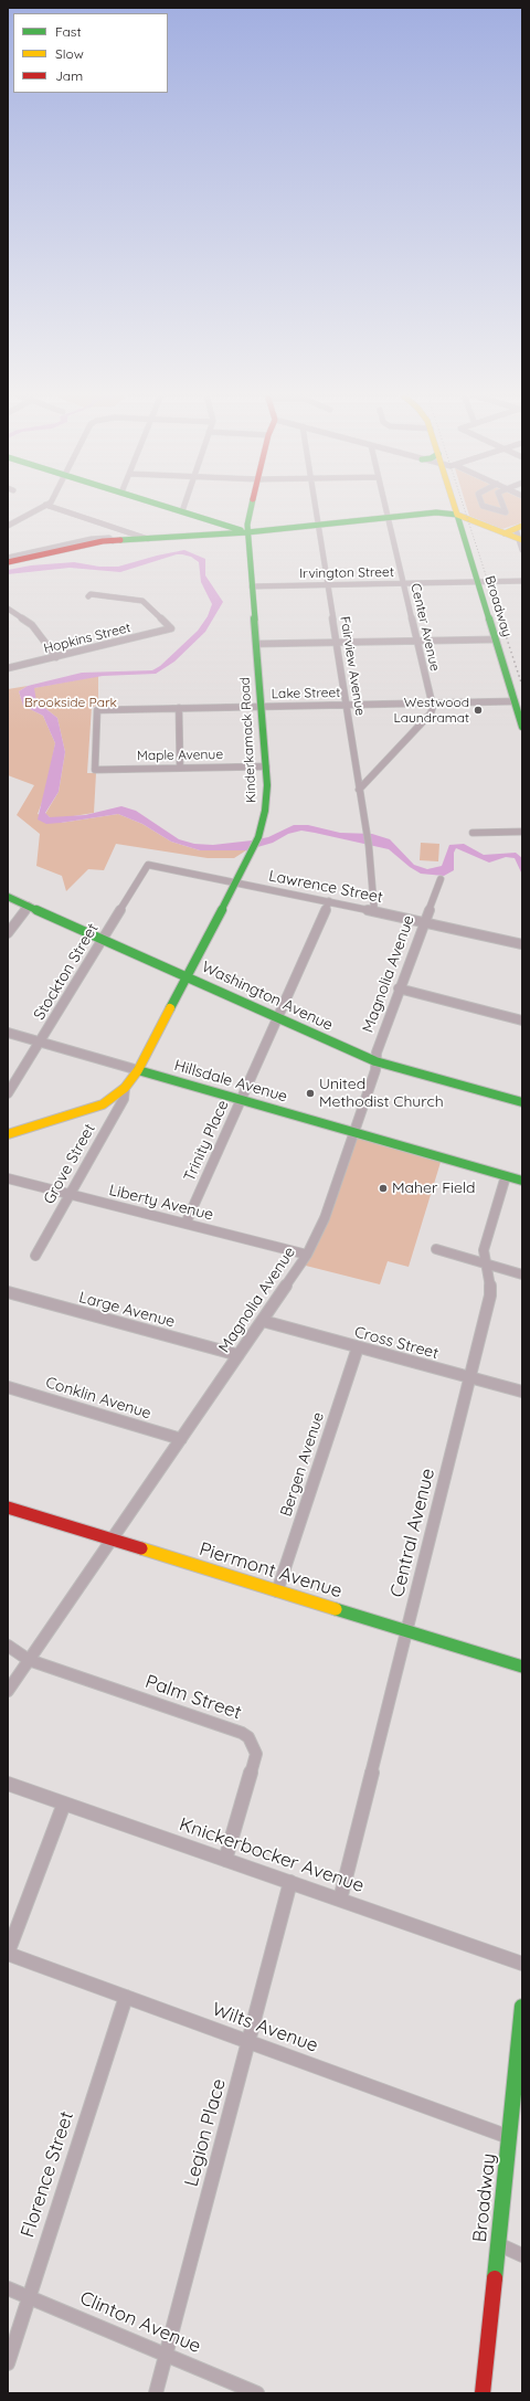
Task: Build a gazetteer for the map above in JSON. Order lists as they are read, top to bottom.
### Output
{
  "streets": {
    "street": [
      "Irvington Street",
      "Broadway",
      "Center Avenue",
      "Hopkins Street",
      "Fairview Avenue",
      "Lake Street",
      "Kinderkamack Road",
      "Maple Avenue",
      "Lawrence Street",
      "Stockton Street",
      "Magnolia Avenue",
      "Washington Avenue",
      "Hillsdale Avenue",
      "Trinity Place",
      "Grove Street",
      "Liberty Avenue",
      "Large Avenue",
      "Cross Street",
      "Conklin Avenue",
      "Bergen Avenue",
      "Central Avenue",
      "Piermont Avenue",
      "Palm Street",
      "Knickerbocker Avenue",
      "Wilts Avenue",
      "Legion Place",
      "Florence Street",
      "Clinton Avenue"
    ]
  },
  "crossings": [
    ["Irvington Street", "Broadway"],
    ["Irvington Street", "Center Avenue"],
    ["Irvington Street", "Fairview Avenue"],
    ["Irvington Street", "Kinderkamack Road"],
    ["Broadway", "Lake Street"],
    ["Broadway", "Wilts Avenue"],
    ["Center Avenue", "Lake Street"],
    ["Fairview Avenue", "Lake Street"],
    ["Fairview Avenue", "Lawrence Street"],
    ["Lake Street", "Kinderkamack Road"],
    ["Lake Street", "Maple Avenue"],
    ["Kinderkamack Road", "Maple Avenue"],
    ["Kinderkamack Road", "Lawrence Street"],
    ["Kinderkamack Road", "Washington Avenue"],
    ["Kinderkamack Road", "Hillsdale Avenue"],
    ["Kinderkamack Road", "Grove Street"],
    ["Lawrence Street", "Stockton Street"],
    ["Lawrence Street", "Magnolia Avenue"],
    ["Lawrence Street", "Trinity Place"],
    ["Stockton Street", "Washington Avenue"],
    ["Stockton Street", "Hillsdale Avenue"],
    ["Magnolia Avenue", "Washington Avenue"],
    ["Magnolia Avenue", "Hillsdale Avenue"],
    ["Magnolia Avenue", "Liberty Avenue"],
    ["Magnolia Avenue", "Large Avenue"],
    ["Magnolia Avenue", "Cross Street"],
    ["Magnolia Avenue", "Conklin Avenue"],
    ["Magnolia Avenue", "Piermont Avenue"],
    ["Magnolia Avenue", "Palm Street"],
    ["Washington Avenue", "Trinity Place"],
    ["Hillsdale Avenue", "Trinity Place"],
    ["Hillsdale Avenue", "Central Avenue"],
    ["Trinity Place", "Liberty Avenue"],
    ["Grove Street", "Liberty Avenue"],
    ["Cross Street", "Bergen Avenue"],
    ["Cross Street", "Central Avenue"],
    ["Bergen Avenue", "Piermont Avenue"],
    ["Central Avenue", "Piermont Avenue"],
    ["Central Avenue", "Knickerbocker Avenue"],
    ["Palm Street", "Knickerbocker Avenue"],
    ["Knickerbocker Avenue", "Legion Place"],
    ["Wilts Avenue", "Legion Place"],
    ["Wilts Avenue", "Florence Street"],
    ["Legion Place", "Clinton Avenue"],
    ["Florence Street", "Clinton Avenue"]
  ],
  "parks": ["Brookside Park"],
  "places": ["Westwood Laundramat", "United Methodist Church", "Maher Field"],
  "legend": ["Fast", "Slow", "Jam"]
}
